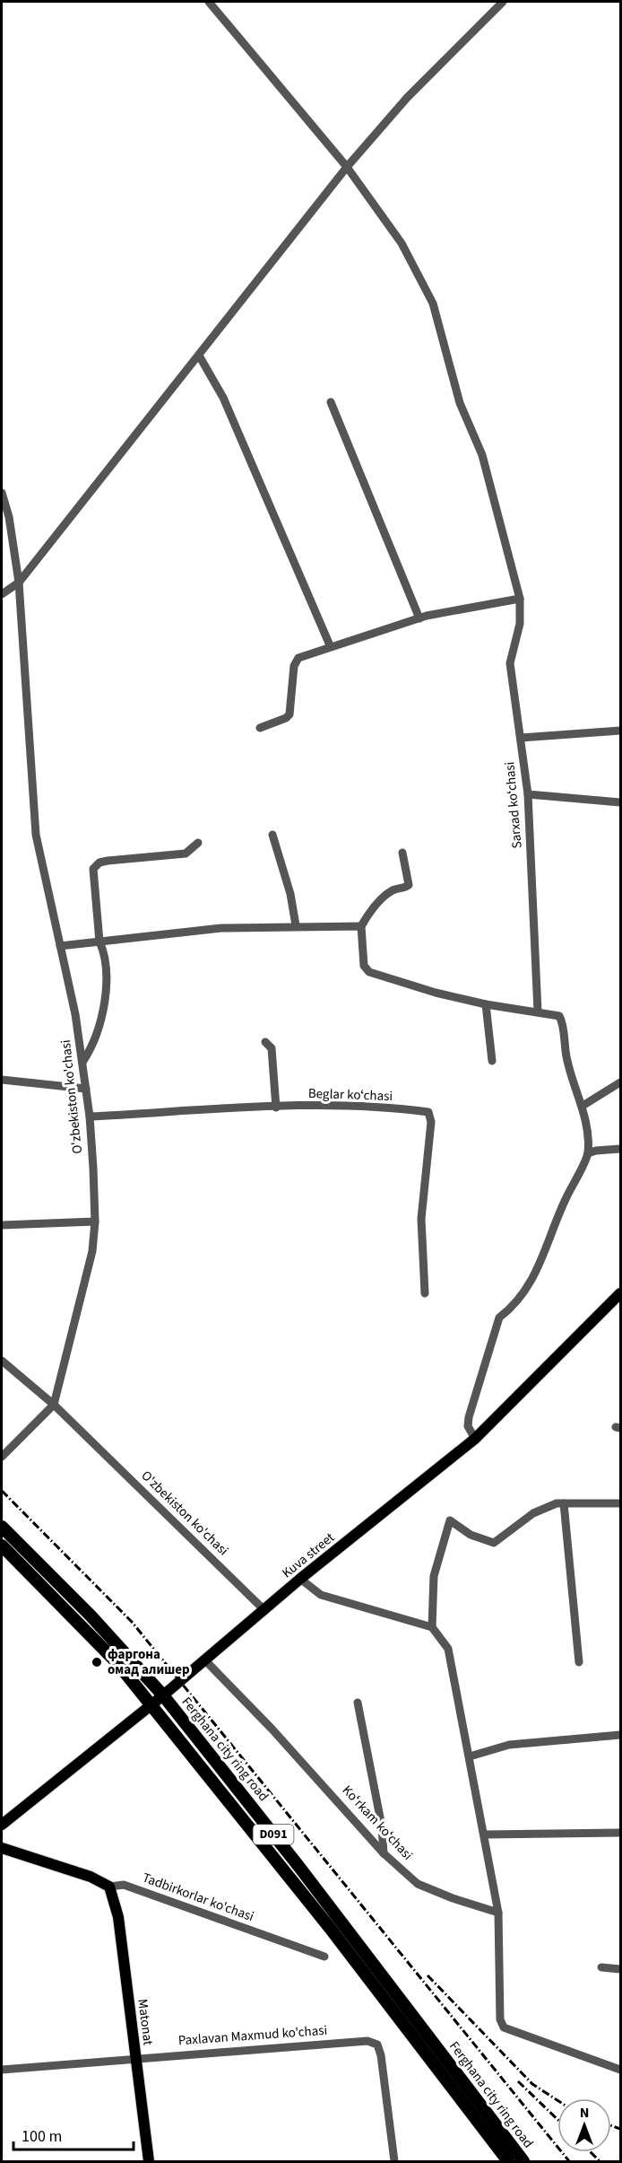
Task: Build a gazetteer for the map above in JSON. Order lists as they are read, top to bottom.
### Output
{
  "streets": {
    "highway": ["Ferghana city ring road", "D091"],
    "main road": ["Kuva street", "Tadbirkorlar ko'chasi", "Matonat"],
    "street": [
      "Sarxad koʻchasi",
      "Beglar koʻchasi",
      "O'zbekiston ko'chasi",
      "Koʻrkam koʻchasi",
      "Paxlavan Maxmud ko'chasi"
    ]
  },
  "crossings": [
    ["Beglar koʻchasi", "O'zbekiston ko'chasi"],
    ["O'zbekiston ko'chasi", "Kuva street"],
    ["Kuva street", "Ferghana city ring road"],
    ["Kuva street", "Koʻrkam koʻchasi"],
    ["Tadbirkorlar ko'chasi", "Matonat"],
    ["Matonat", "Paxlavan Maxmud ko'chasi"]
  ],
  "places": ["фаргона омад алишер"],
  "scale_bar": "100 m",
  "north": "top"
}
